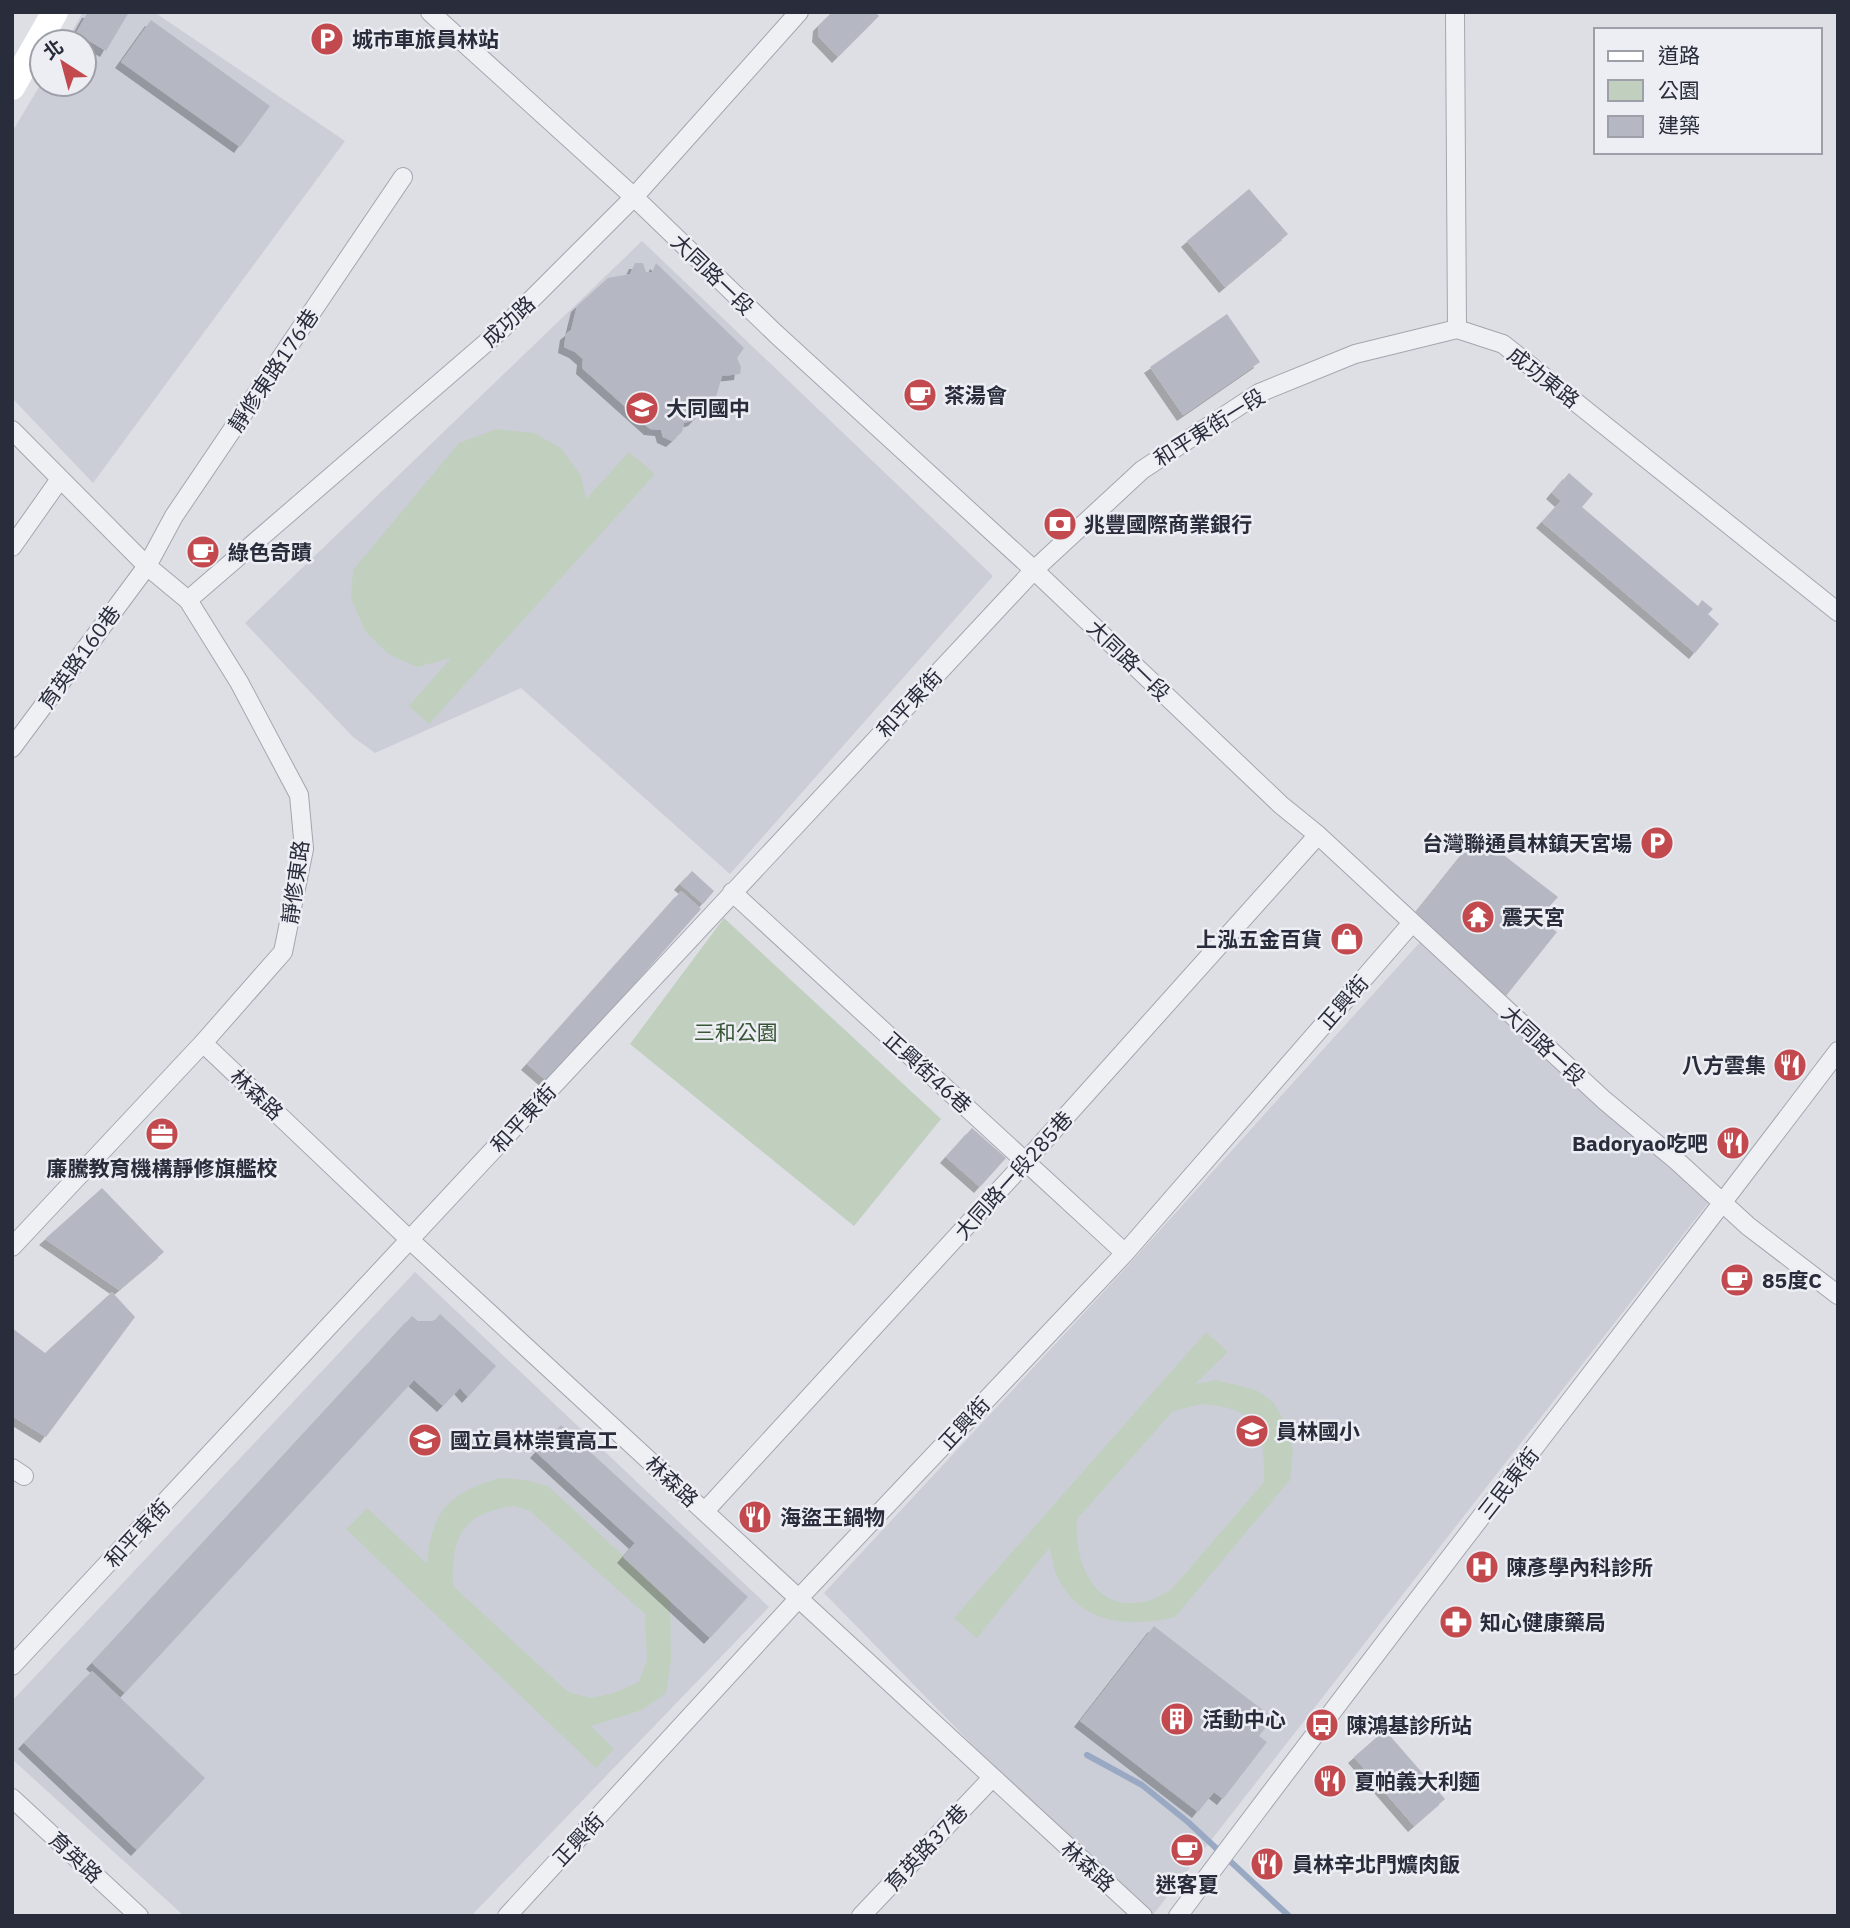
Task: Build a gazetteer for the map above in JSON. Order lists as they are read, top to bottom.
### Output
{
  "streets": {
    "street": [
      "大同路一段",
      "成功路",
      "靜修東路176巷",
      "成功東路",
      "和平東街一段",
      "育英路160巷",
      "和平東街",
      "靜修東路",
      "正興街",
      "正興街46巷",
      "林森路",
      "大同路一段285巷",
      "三民東街",
      "育英路37巷",
      "育英路"
    ]
  },
  "crossings": [
    ["大同路一段", "成功路"],
    ["大同路一段", "和平東街一段"],
    ["大同路一段", "和平東街"],
    ["大同路一段", "正興街"],
    ["大同路一段", "大同路一段285巷"],
    ["大同路一段", "三民東街"],
    ["成功路", "靜修東路"],
    ["靜修東路176巷", "育英路160巷"],
    ["靜修東路176巷", "靜修東路"],
    ["成功東路", "和平東街一段"],
    ["和平東街一段", "和平東街"],
    ["育英路160巷", "靜修東路"],
    ["和平東街", "正興街46巷"],
    ["和平東街", "林森路"],
    ["靜修東路", "林森路"],
    ["正興街", "正興街46巷"],
    ["正興街", "林森路"],
    ["正興街46巷", "大同路一段285巷"],
    ["林森路", "大同路一段285巷"],
    ["林森路", "育英路37巷"]
  ],
  "parks": ["三和公園"],
  "places": {
    "parking": ["城市車旅員林站", "台灣聯通員林鎮天宮場"],
    "cafe": [
      "茶湯會",
      "綠色奇蹟",
      "85度C",
      "迷客夏"
    ],
    "school or university": ["大同國中", "員林國小", "國立員林崇實高工"],
    "bank": ["兆豐國際商業銀行"],
    "temple": ["震天宮"],
    "shop": ["上泓五金百貨"],
    "restaurant": [
      "八方雲集",
      "Badoryao吃吧",
      "海盜王鍋物",
      "夏帕義大利麵",
      "員林辛北門爌肉飯"
    ],
    "office": ["廉騰教育機構靜修旗艦校"],
    "hospital": ["陳彥學內科診所"],
    "pharmacy": ["知心健康藥局"],
    "building": ["活動中心"],
    "bus stop": ["陳鴻基診所站"]
  },
  "legend": ["道路", "公園", "建築"],
  "north": "top left"
}
